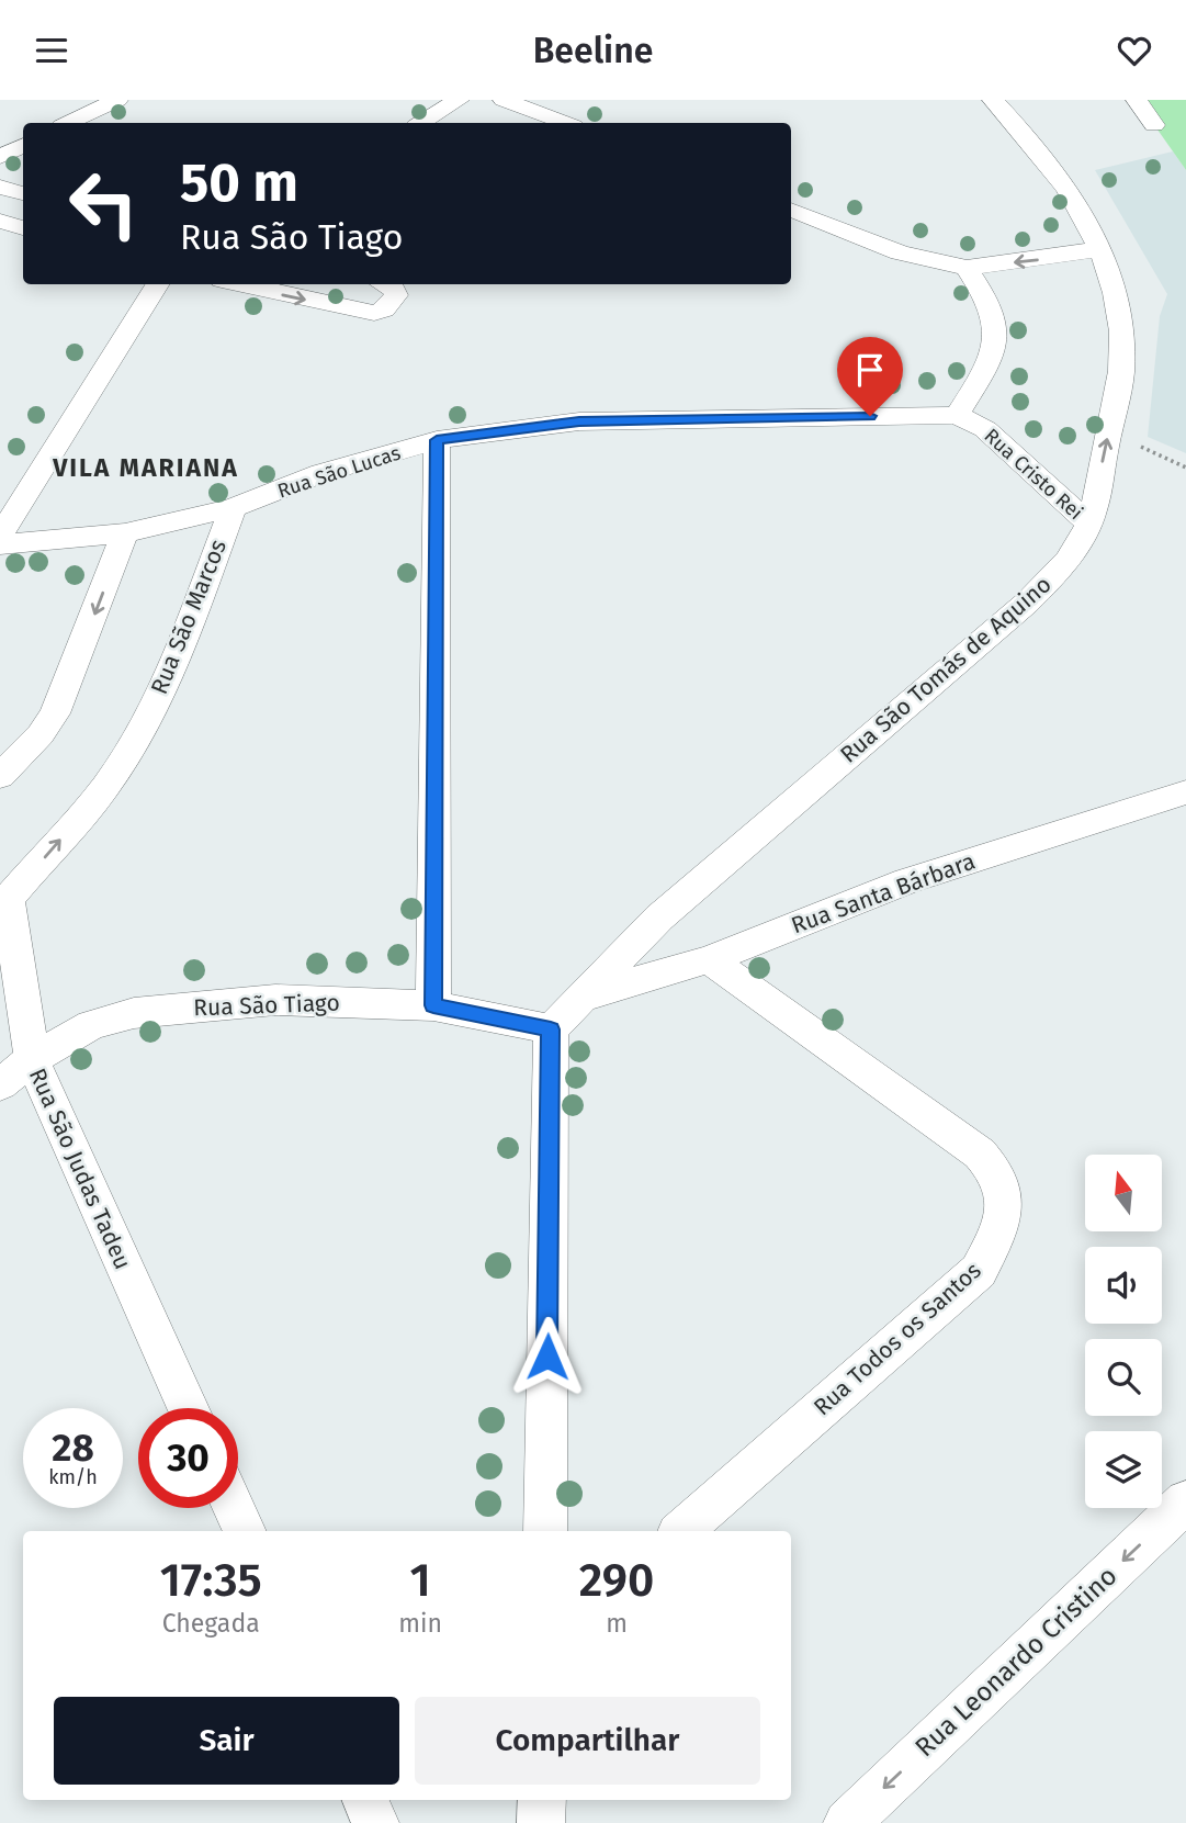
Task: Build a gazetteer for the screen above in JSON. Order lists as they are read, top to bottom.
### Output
{
  "streets": {
    "street": [
      "Rua São Lucas",
      "Rua Cristo Rei",
      "Rua São Marcos",
      "Rua São Tomás de Aquino",
      "Rua Santa Bárbara",
      "Rua São Tiago",
      "Rua São Judas Tadeu",
      "Rua Todos os Santos",
      "Rua Leonardo Cristino"
    ]
  },
  "crossings": [
    ["Rua São Lucas", "Rua Cristo Rei"],
    ["Rua São Lucas", "Rua São Marcos"],
    ["Rua Cristo Rei", "Rua São Tomás de Aquino"],
    ["Rua São Marcos", "Rua São Judas Tadeu"],
    ["Rua São Tomás de Aquino", "Rua Santa Bárbara"],
    ["Rua São Tomás de Aquino", "Rua São Tiago"],
    ["Rua Santa Bárbara", "Rua Todos os Santos"],
    ["Rua São Tiago", "Rua São Judas Tadeu"]
  ],
  "one_way": ["Rua Leonardo Cristino"],
  "districts": ["VILA MARIANA"],
  "north": "top",
  "page": {
    "header": "Beeline",
    "turn": ["50 m", "Rua São Tiago"],
    "speed": "28 km/h",
    "limit": "30",
    "eta": [
      "17:35",
      "Chegada",
      "1",
      "min",
      "290",
      "m"
    ],
    "buttons": ["Sair", "Compartilhar"]
  }
}
